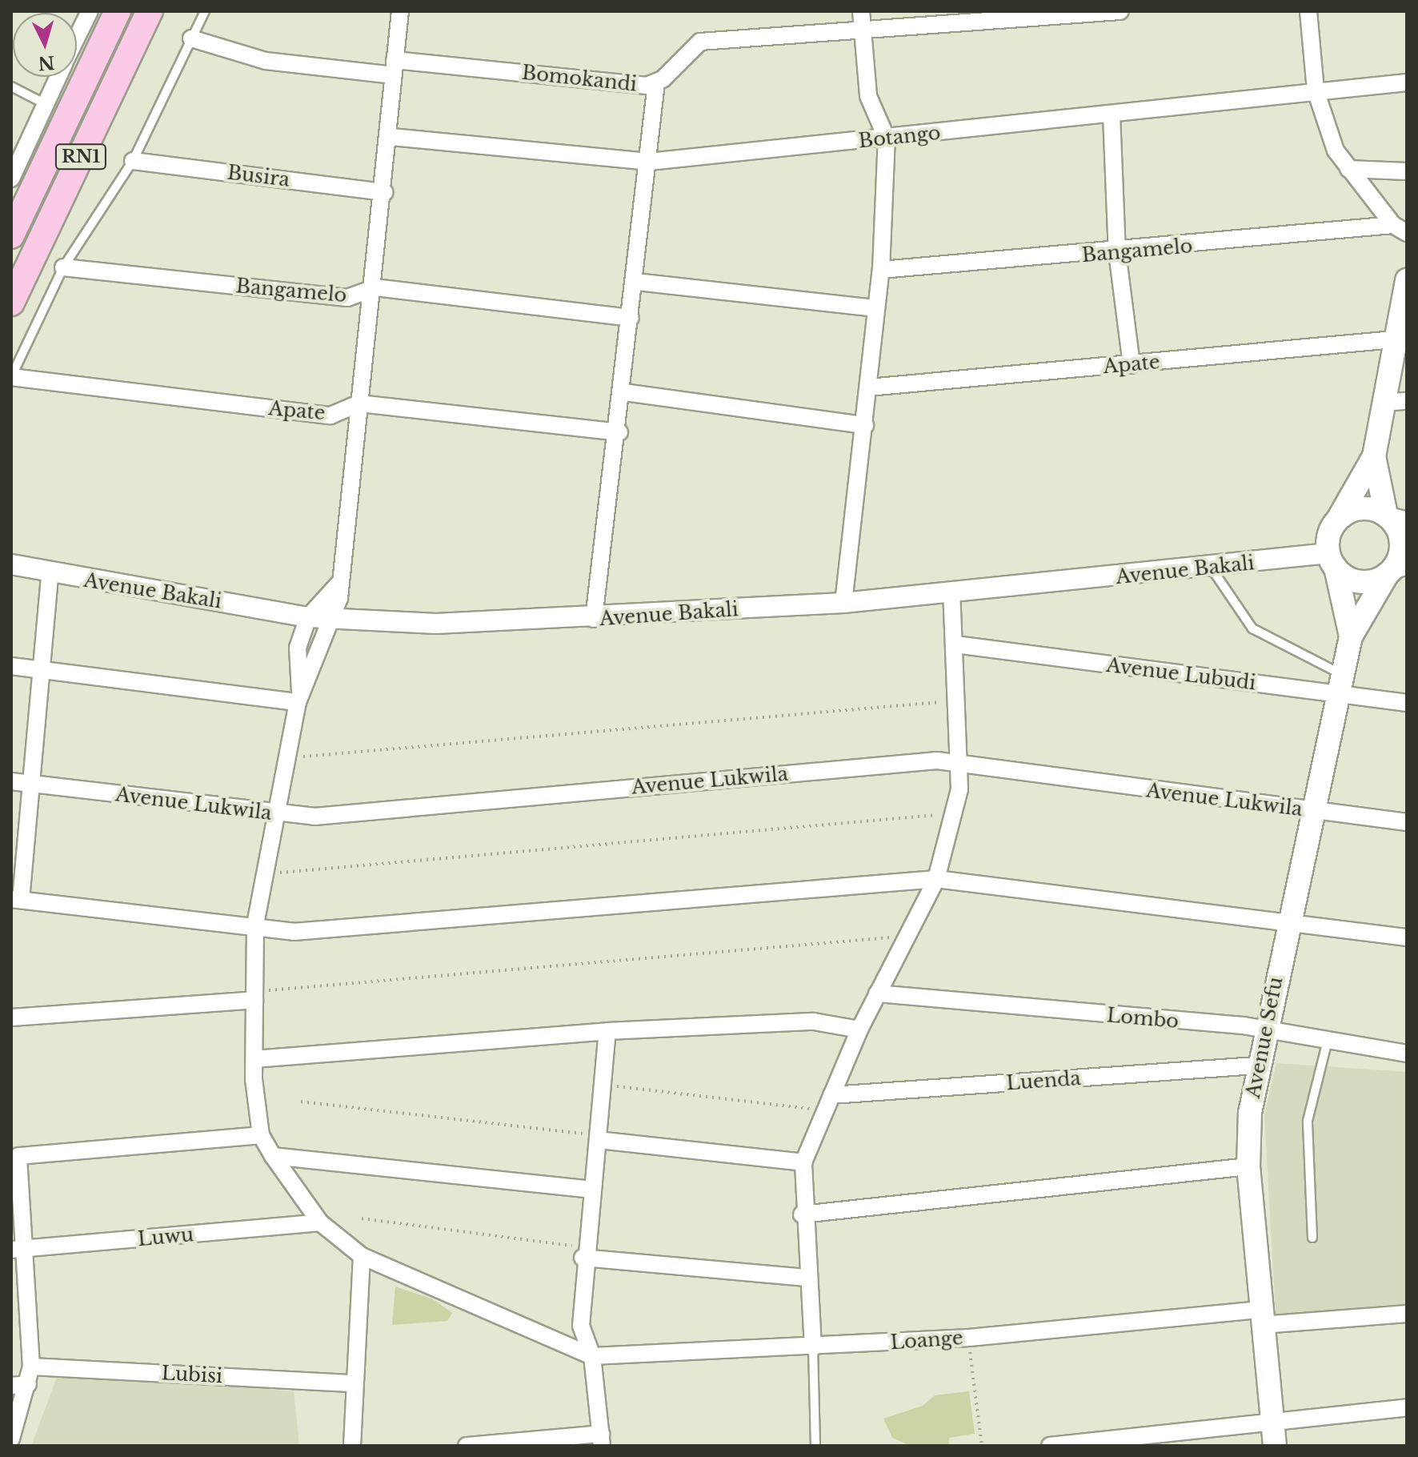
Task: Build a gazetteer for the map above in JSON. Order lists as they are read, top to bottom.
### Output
{
  "streets": {
    "highway": ["RN1"],
    "main road": ["Avenue Sefu"],
    "street": [
      "Bomokandi",
      "Botango",
      "Busira",
      "Bangamelo",
      "Apate",
      "Avenue Bakali",
      "Avenue Lubudi",
      "Avenue Lukwila",
      "Lombo",
      "Luenda",
      "Luwu",
      "Loange",
      "Lubisi"
    ]
  },
  "crossings": [
    ["Avenue Bakali", "Avenue Sefu"],
    ["Avenue Lubudi", "Avenue Sefu"],
    ["Avenue Lukwila", "Avenue Sefu"],
    ["Lombo", "Avenue Sefu"],
    ["Avenue Sefu", "Luenda"],
    ["Avenue Sefu", "Loange"]
  ],
  "north": "bottom"
}
